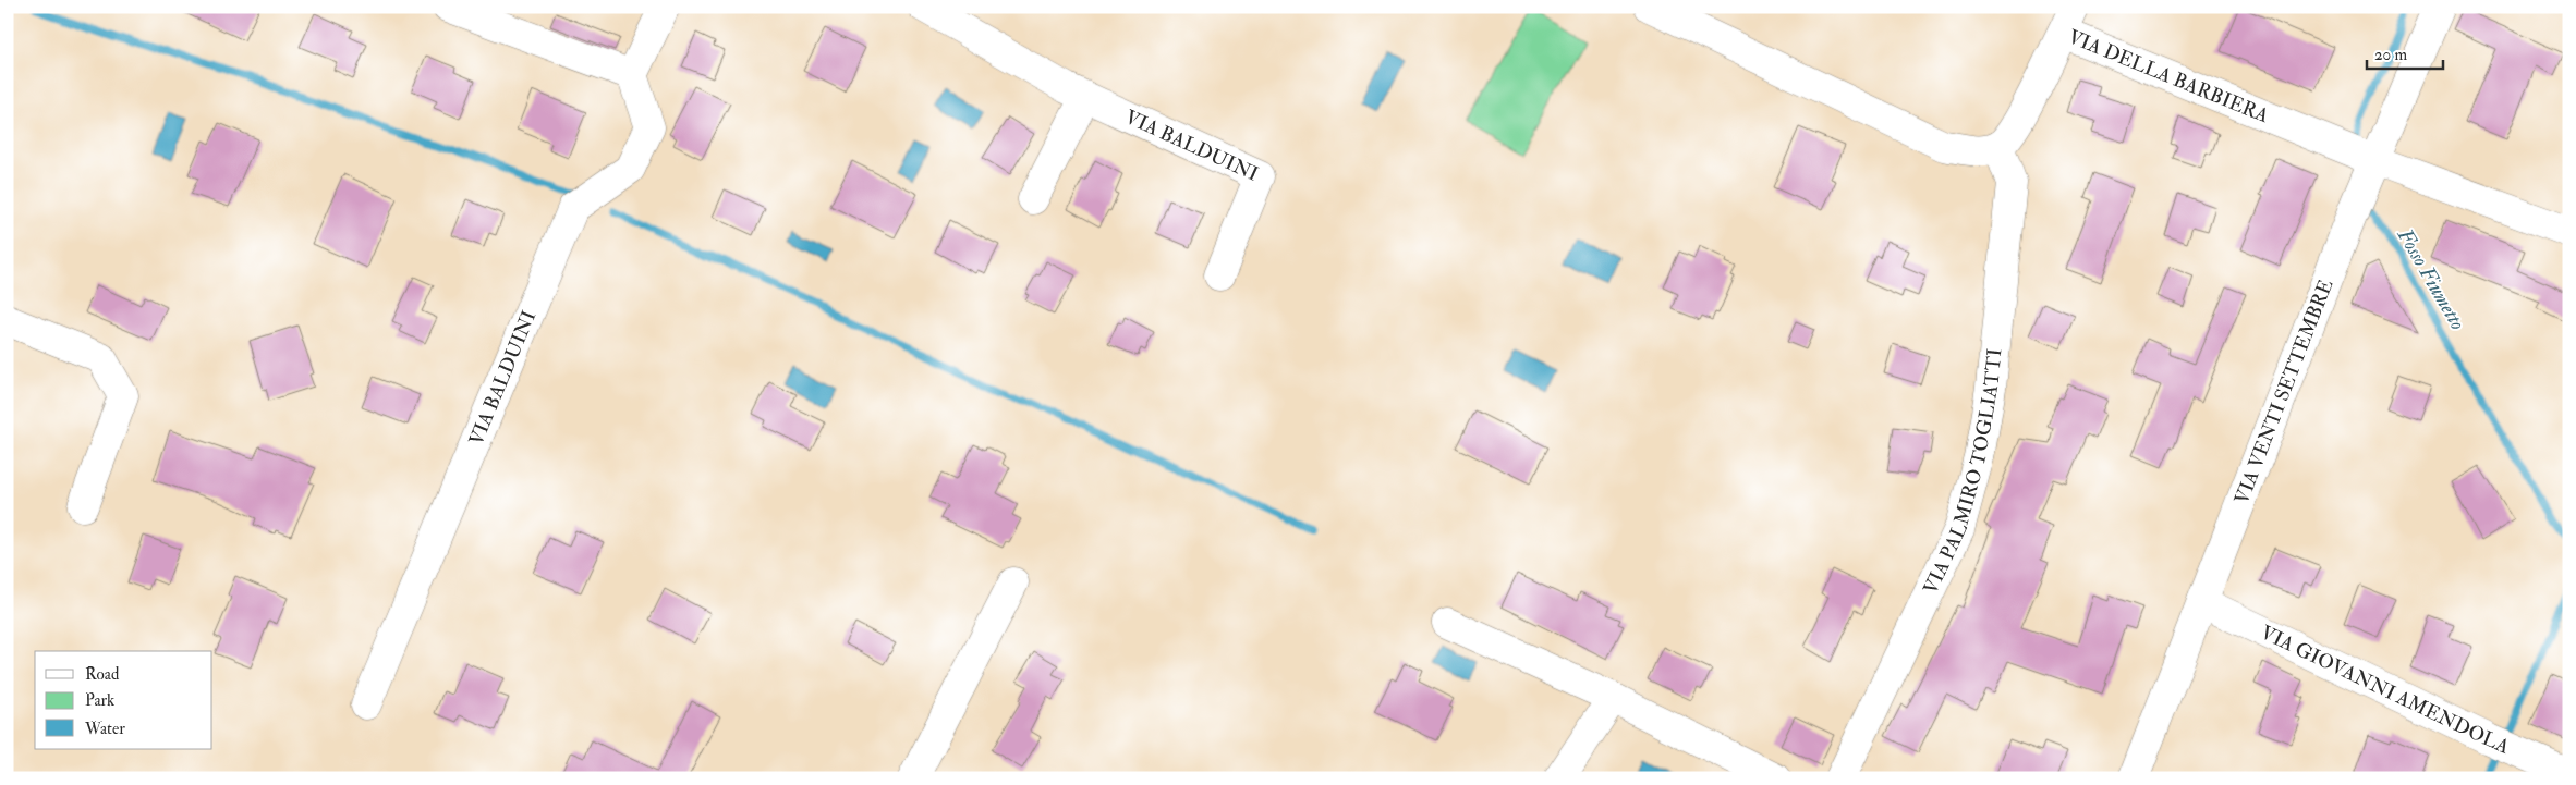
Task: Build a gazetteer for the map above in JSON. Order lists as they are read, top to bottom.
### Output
{
  "streets": {
    "street": [
      "VIA DELLA BARBIERA",
      "VIA BALDUINI",
      "VIA VENTI SETTEMBRE",
      "VIA PALMIRO TOGLIATTI",
      "VIA GIOVANNI AMENDOLA"
    ]
  },
  "crossings": [
    ["VIA DELLA BARBIERA", "VIA VENTI SETTEMBRE"],
    ["VIA DELLA BARBIERA", "VIA PALMIRO TOGLIATTI"],
    ["VIA VENTI SETTEMBRE", "VIA GIOVANNI AMENDOLA"]
  ],
  "water": ["Fosso Fiumetto"],
  "legend": ["Road", "Park", "Water"],
  "scale_bar": "20 m"
}
